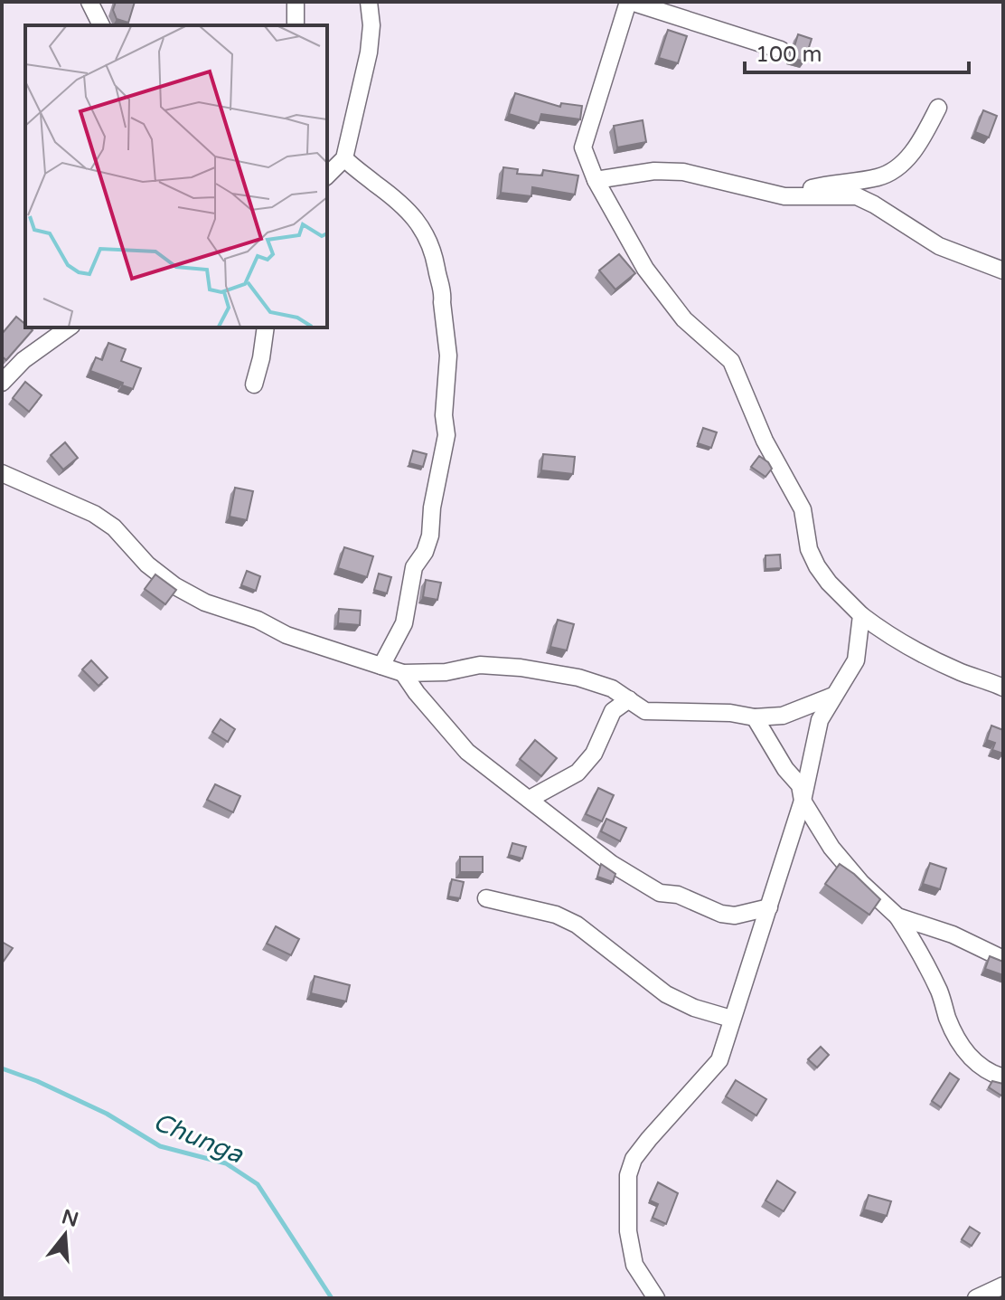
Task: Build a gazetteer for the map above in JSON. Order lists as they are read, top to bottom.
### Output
{
  "water": ["Chunga"],
  "scale_bar": "100 m",
  "north": "top"
}
